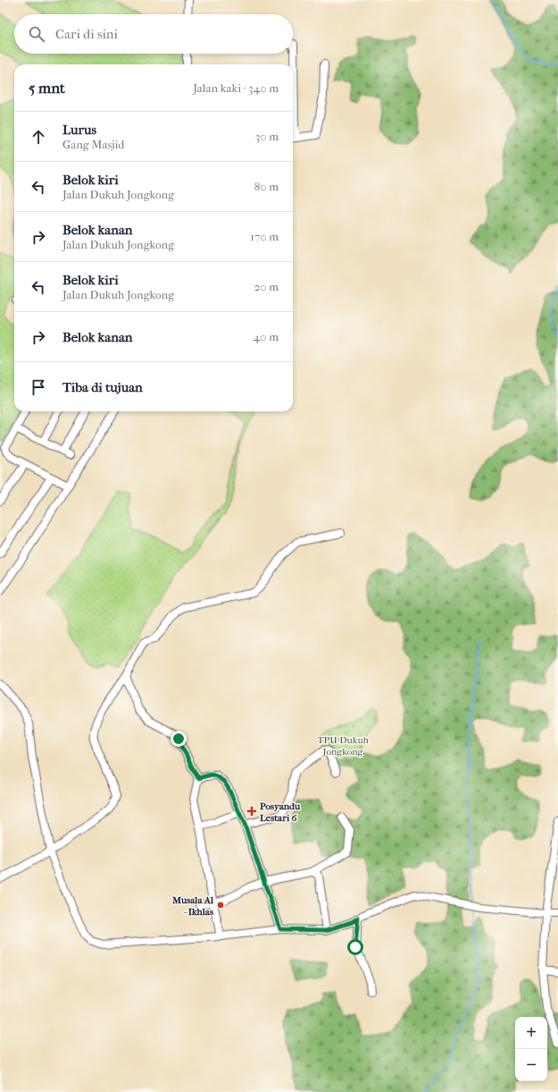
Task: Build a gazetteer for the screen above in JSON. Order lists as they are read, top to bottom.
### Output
{
  "parks": ["TPU Dukuh Jongkong"],
  "places": {
    "health": ["Posyandu Lestari 6"],
    "other": ["Musala Al - Ikhlas"]
  },
  "page": {
    "search": "Cari di sini",
    "heading": ["5 mnt", "Jalan kaki · 340 m"],
    "list": [
      ["Lurus", "Gang Masjid", "30 m"],
      ["Belok kiri", "Jalan Dukuh Jongkong", "80 m"],
      ["Belok kanan", "Jalan Dukuh Jongkong", "170 m"],
      ["Belok kiri", "Jalan Dukuh Jongkong", "20 m"],
      ["Belok kanan", "40 m"],
      "Tiba di tujuan"
    ],
    "map_buttons": ["+", "−"]
  }
}
